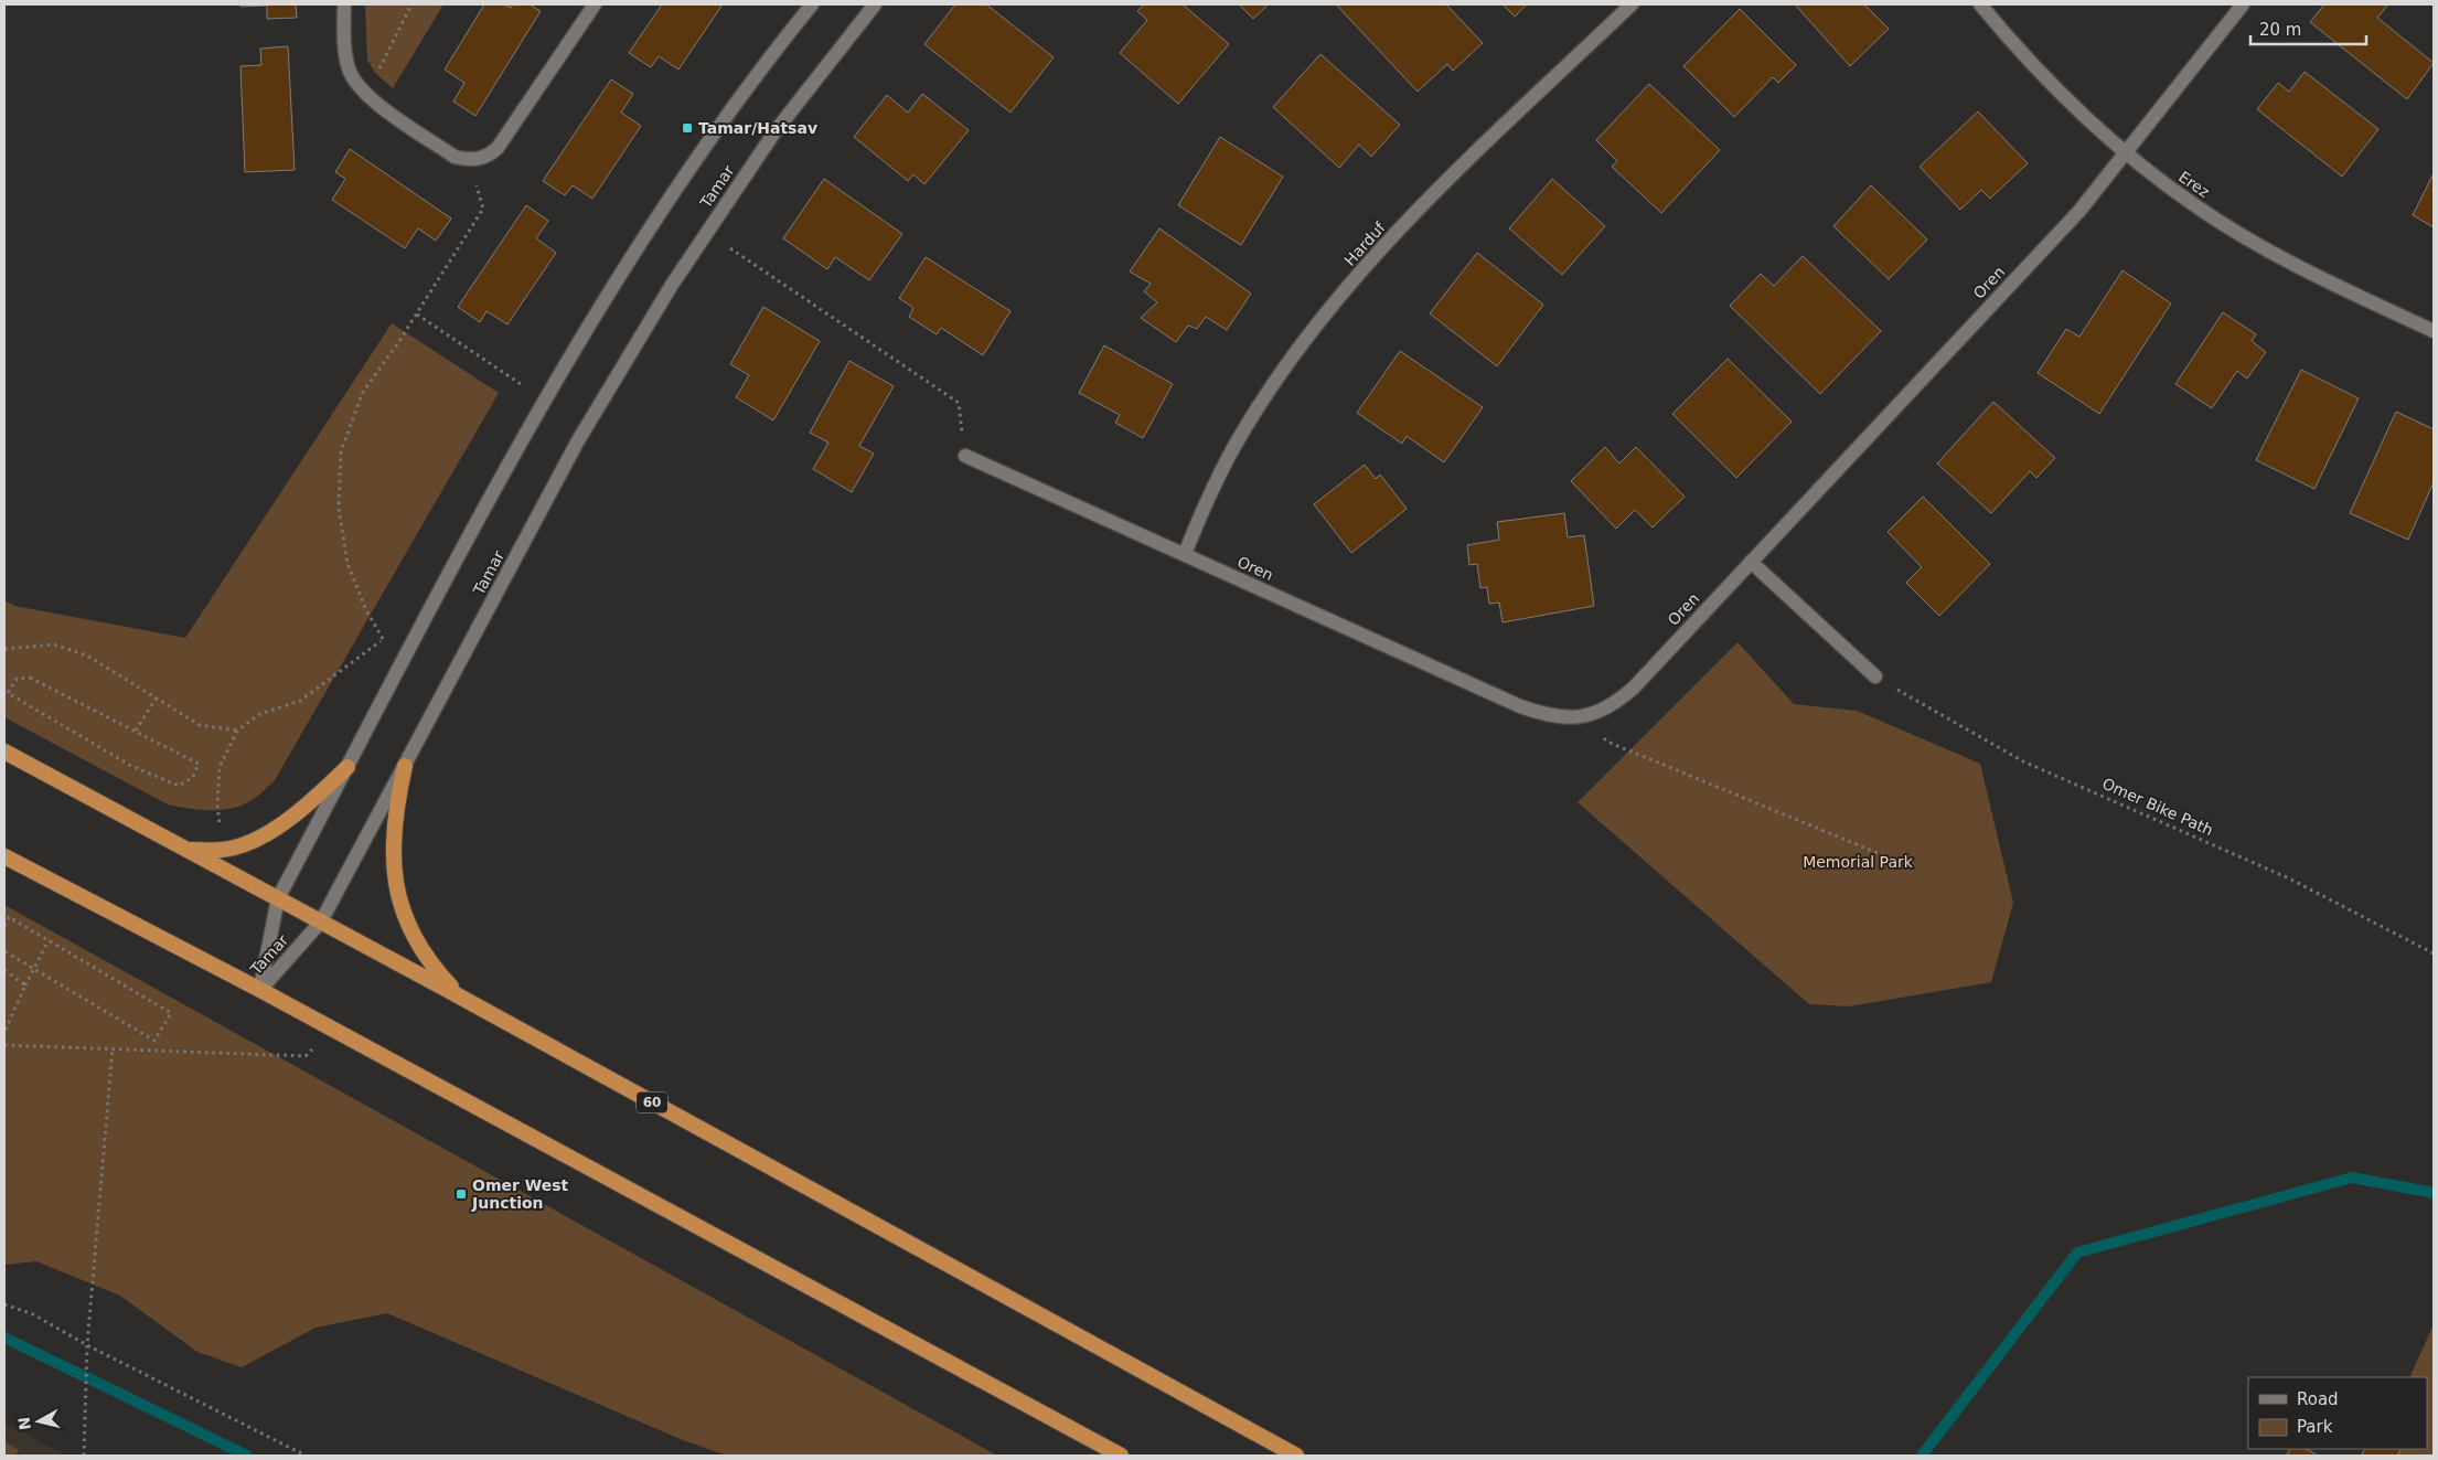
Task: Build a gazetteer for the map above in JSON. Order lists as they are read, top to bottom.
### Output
{
  "streets": {
    "highway": ["60"],
    "street": [
      "Erez",
      "Tamar",
      "Harduf",
      "Oren"
    ],
    "path": ["Omer Bike Path"]
  },
  "crossings": [
    ["Erez", "Oren"],
    ["Tamar", "60"],
    ["Harduf", "Oren"]
  ],
  "parks": ["Memorial Park"],
  "places": {
    "transit": ["Tamar/Hatsav", "Omer West Junction"]
  },
  "legend": ["Road", "Park"],
  "scale_bar": "20 m",
  "north": "left"
}
